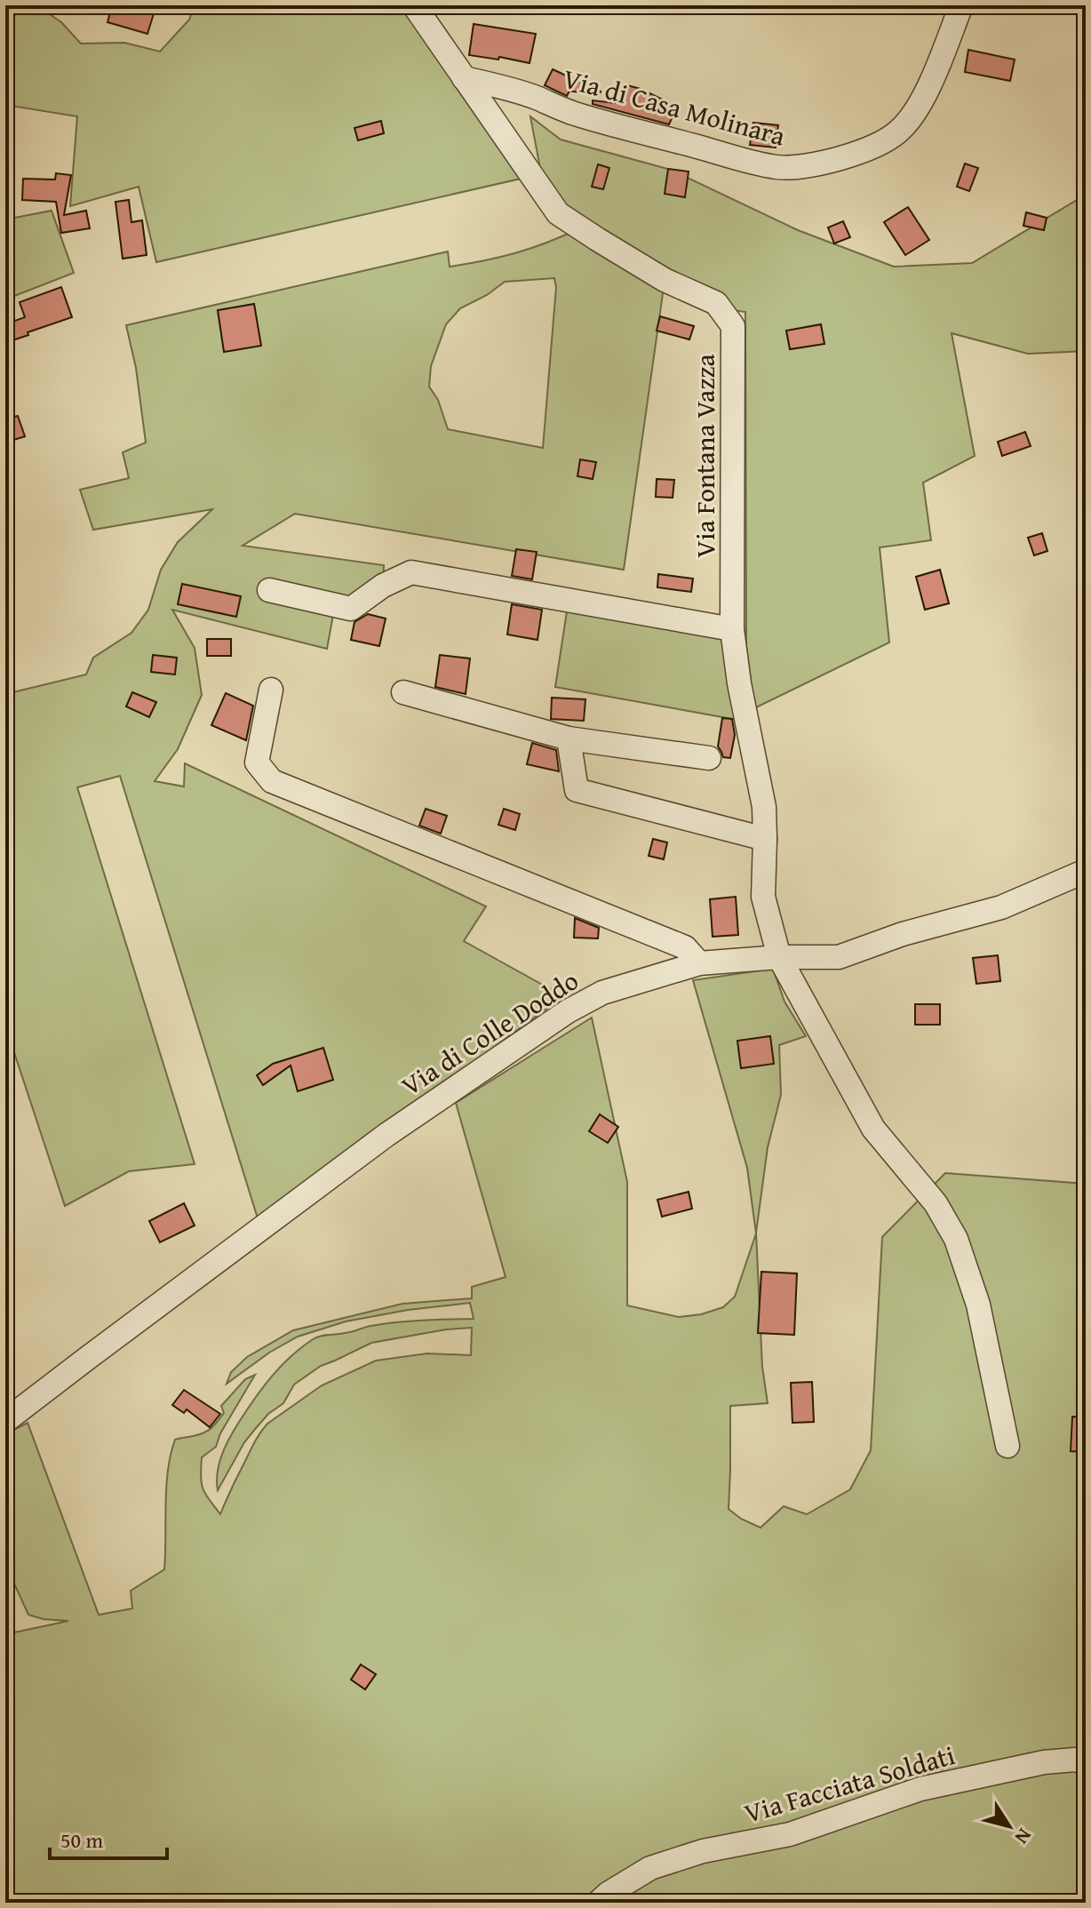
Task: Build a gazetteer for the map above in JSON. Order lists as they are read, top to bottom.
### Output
{
  "streets": {
    "street": [
      "Via di Casa Molinara",
      "Via Fontana Vazza",
      "Via di Colle Doddo",
      "Via Facciata Soldati"
    ]
  },
  "crossings": [
    ["Via di Casa Molinara", "Via Fontana Vazza"],
    ["Via Fontana Vazza", "Via di Colle Doddo"]
  ],
  "scale_bar": "50 m",
  "north": "bottom right"
}
